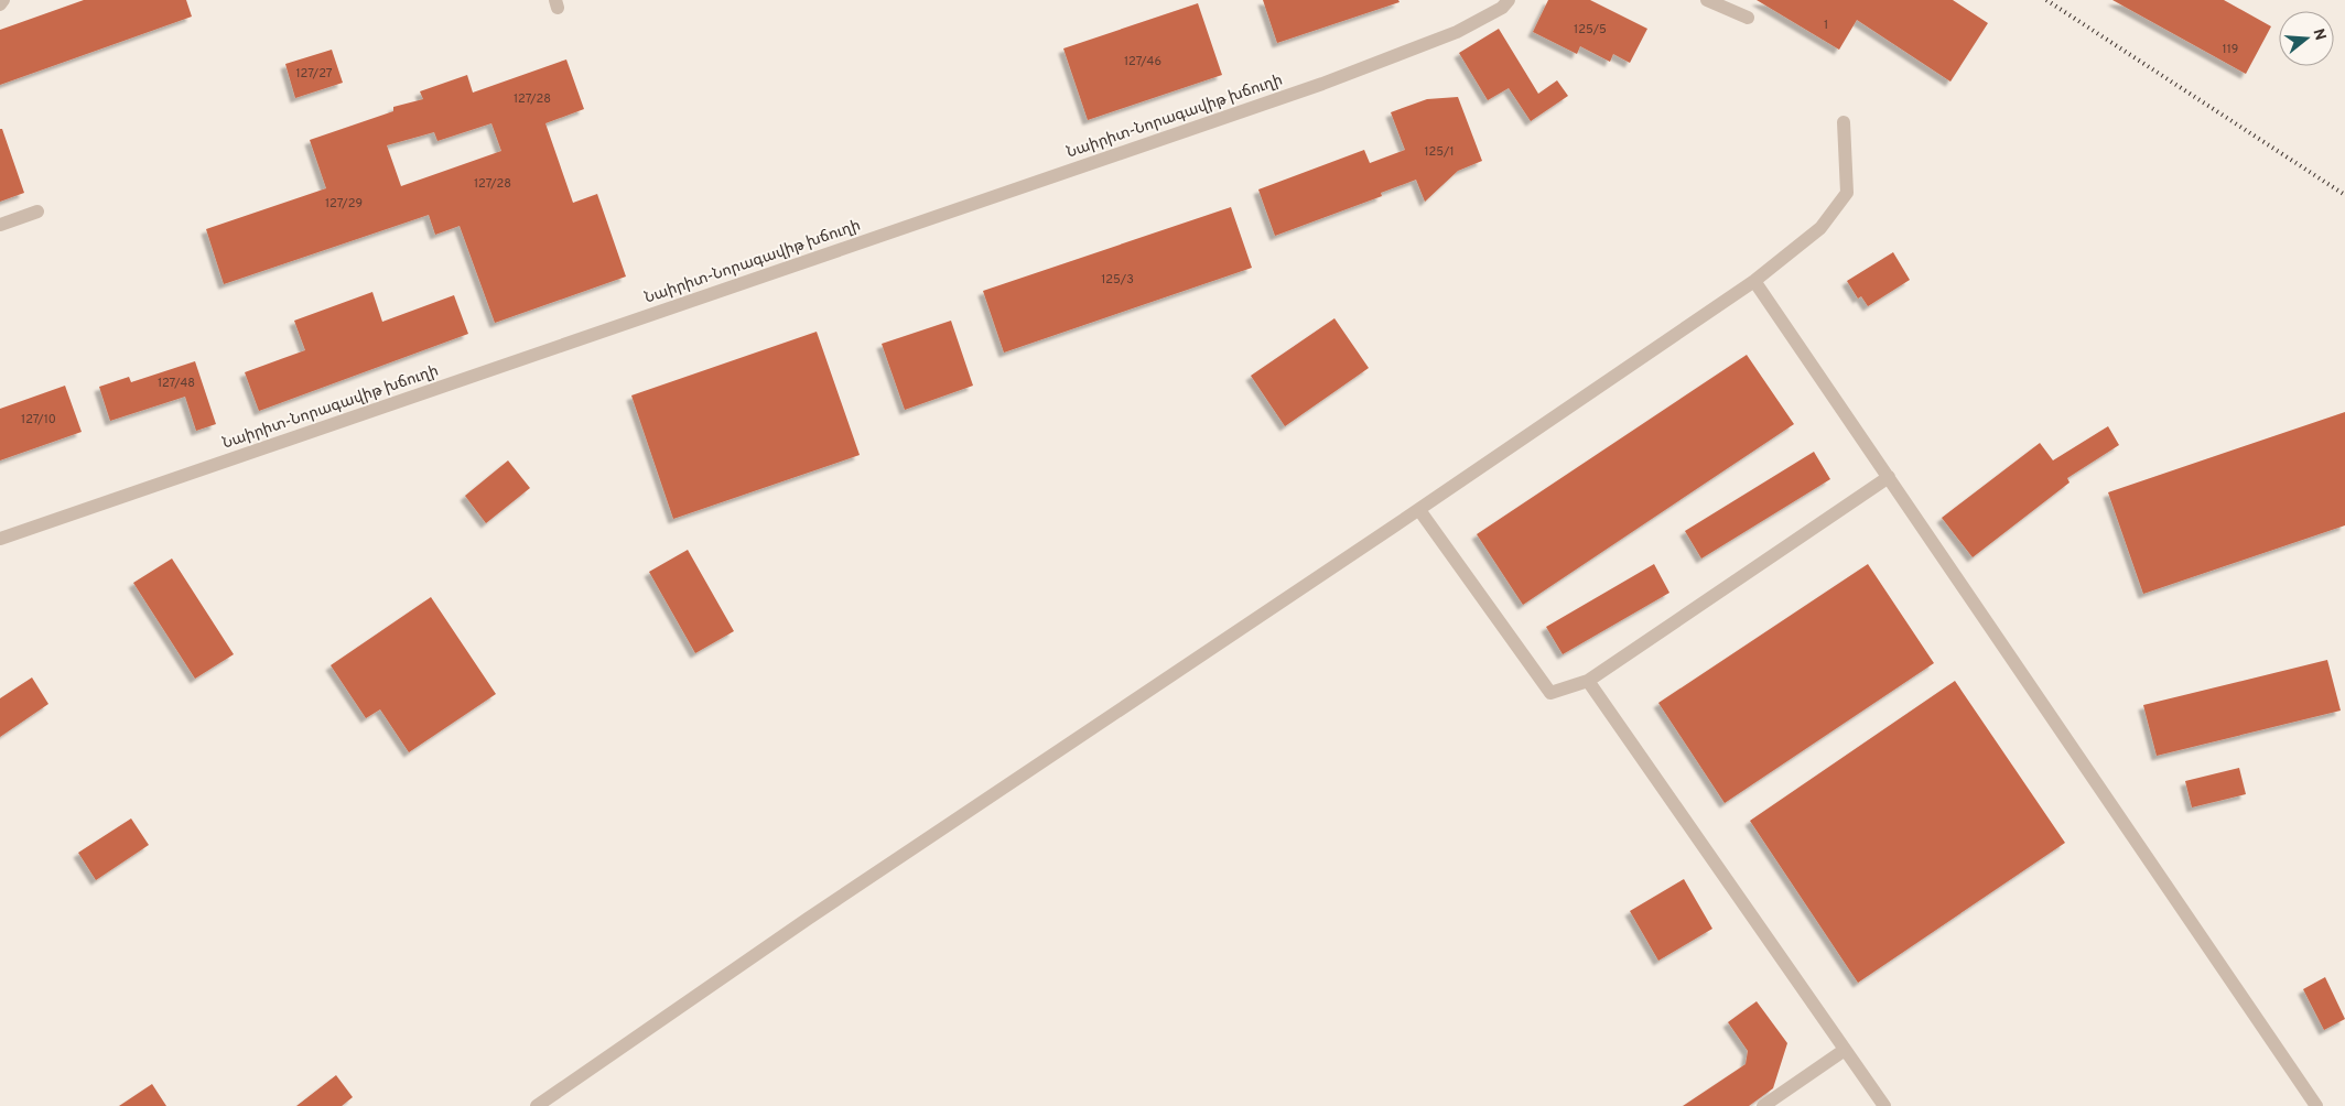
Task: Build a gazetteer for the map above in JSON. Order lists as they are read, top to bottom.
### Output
{
  "streets": {
    "street": ["Նաիրիտ-Նորագավիթ խճուղի"]
  },
  "house_numbers": [
    "1",
    "125/5",
    "119",
    "127/46",
    "127/27",
    "127/28",
    "125/1",
    "127/28",
    "127/29",
    "125/3",
    "127/48",
    "127/10"
  ],
  "north": "right"
}
